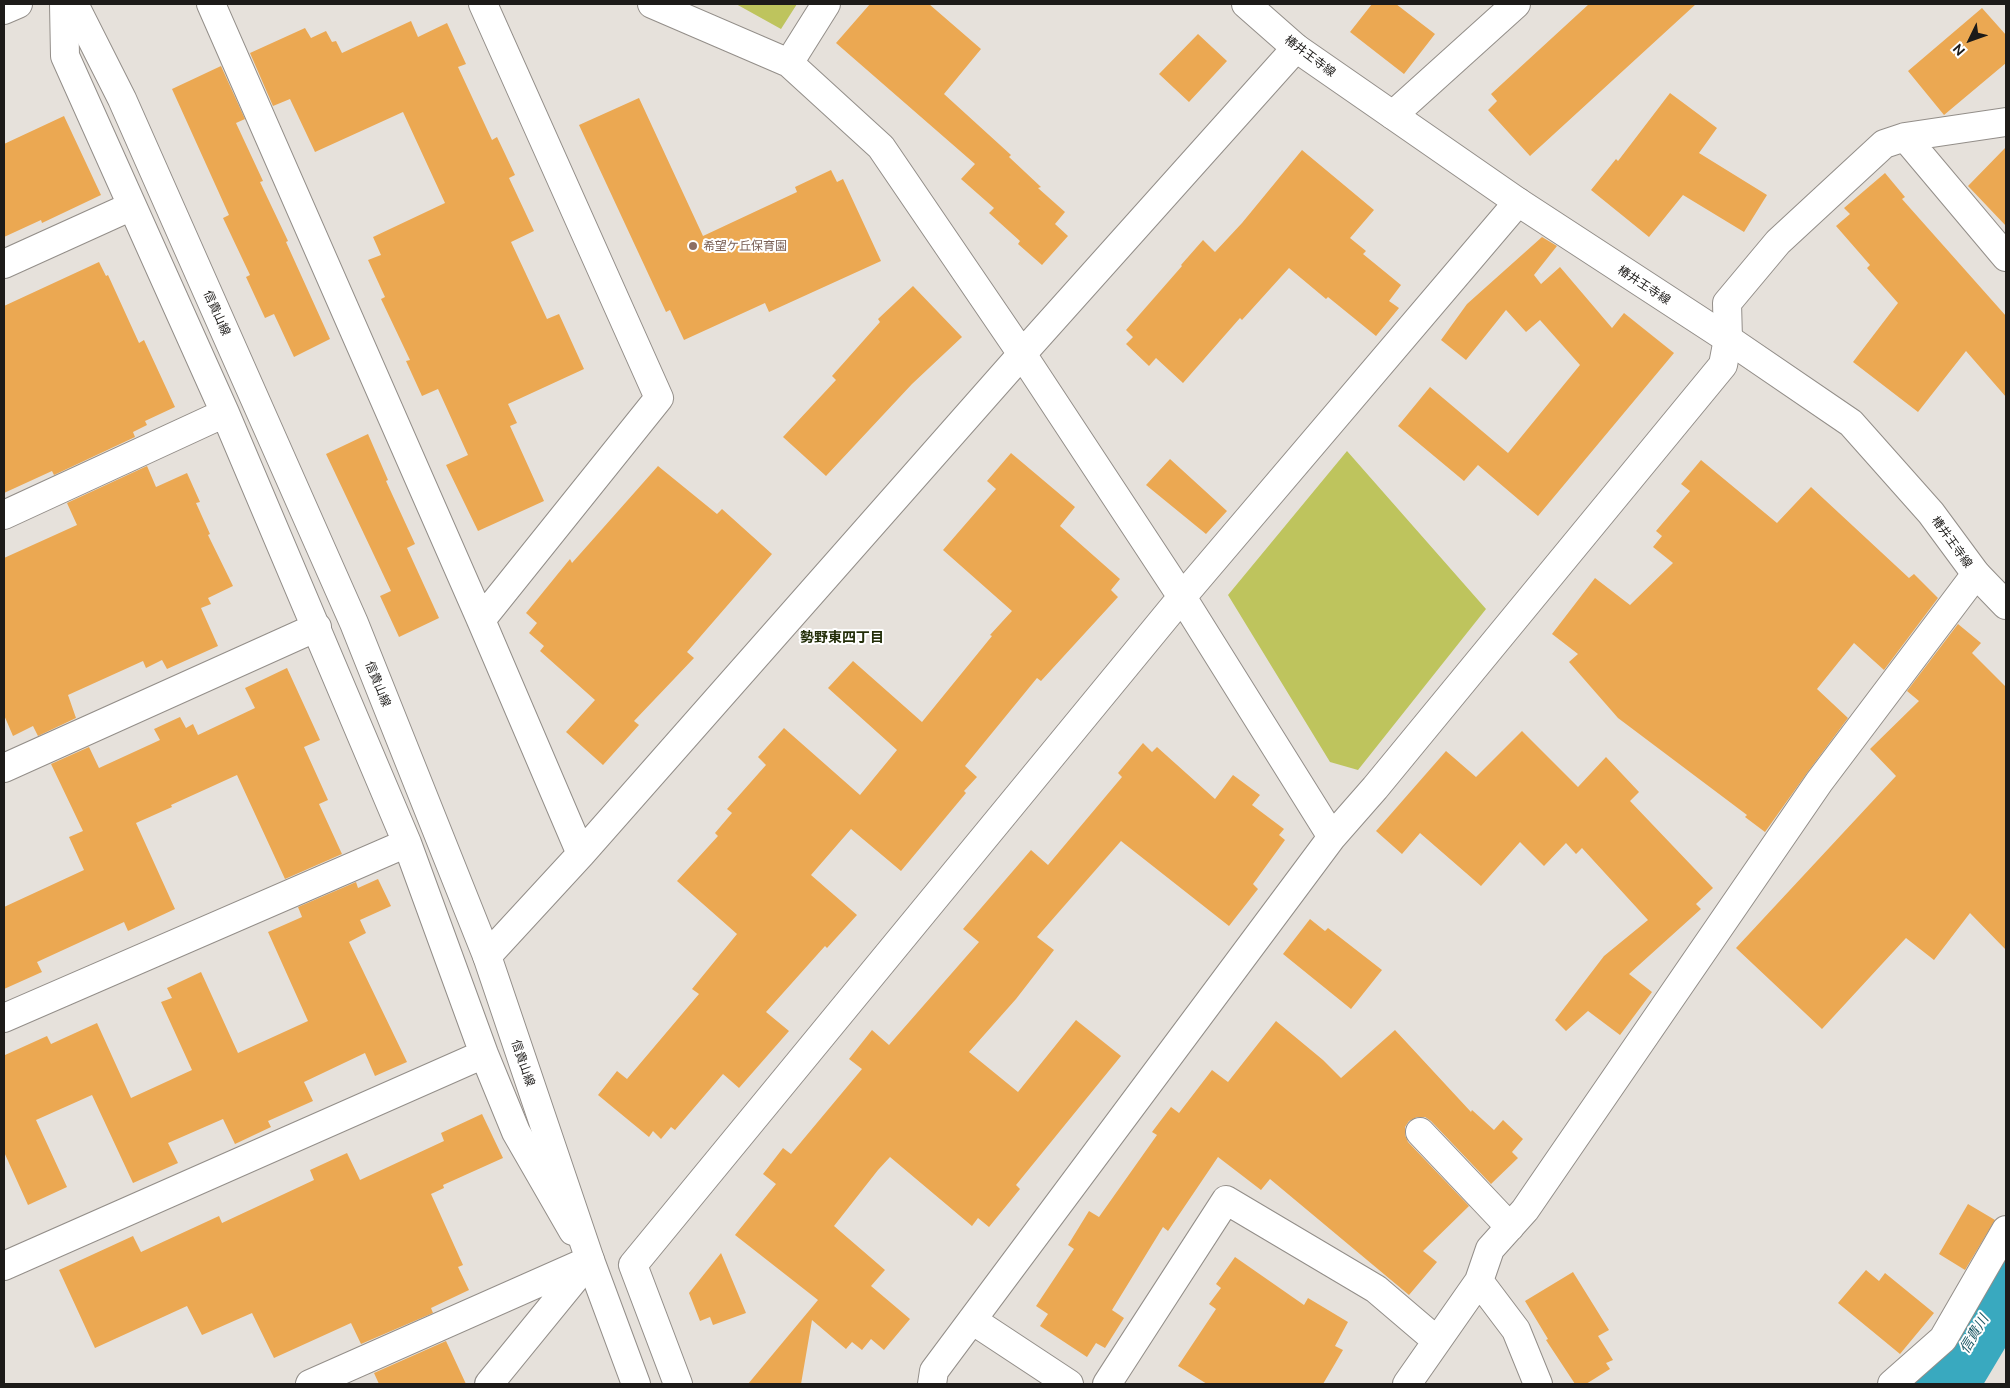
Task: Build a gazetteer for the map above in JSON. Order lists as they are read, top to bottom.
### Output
{
  "streets": {
    "street": ["椿井王寺線", "信貴山線"]
  },
  "districts": ["勢野東四丁目"],
  "water": ["信貴川"],
  "places": ["希望ケ丘保育園"],
  "north": "bottom left"
}
